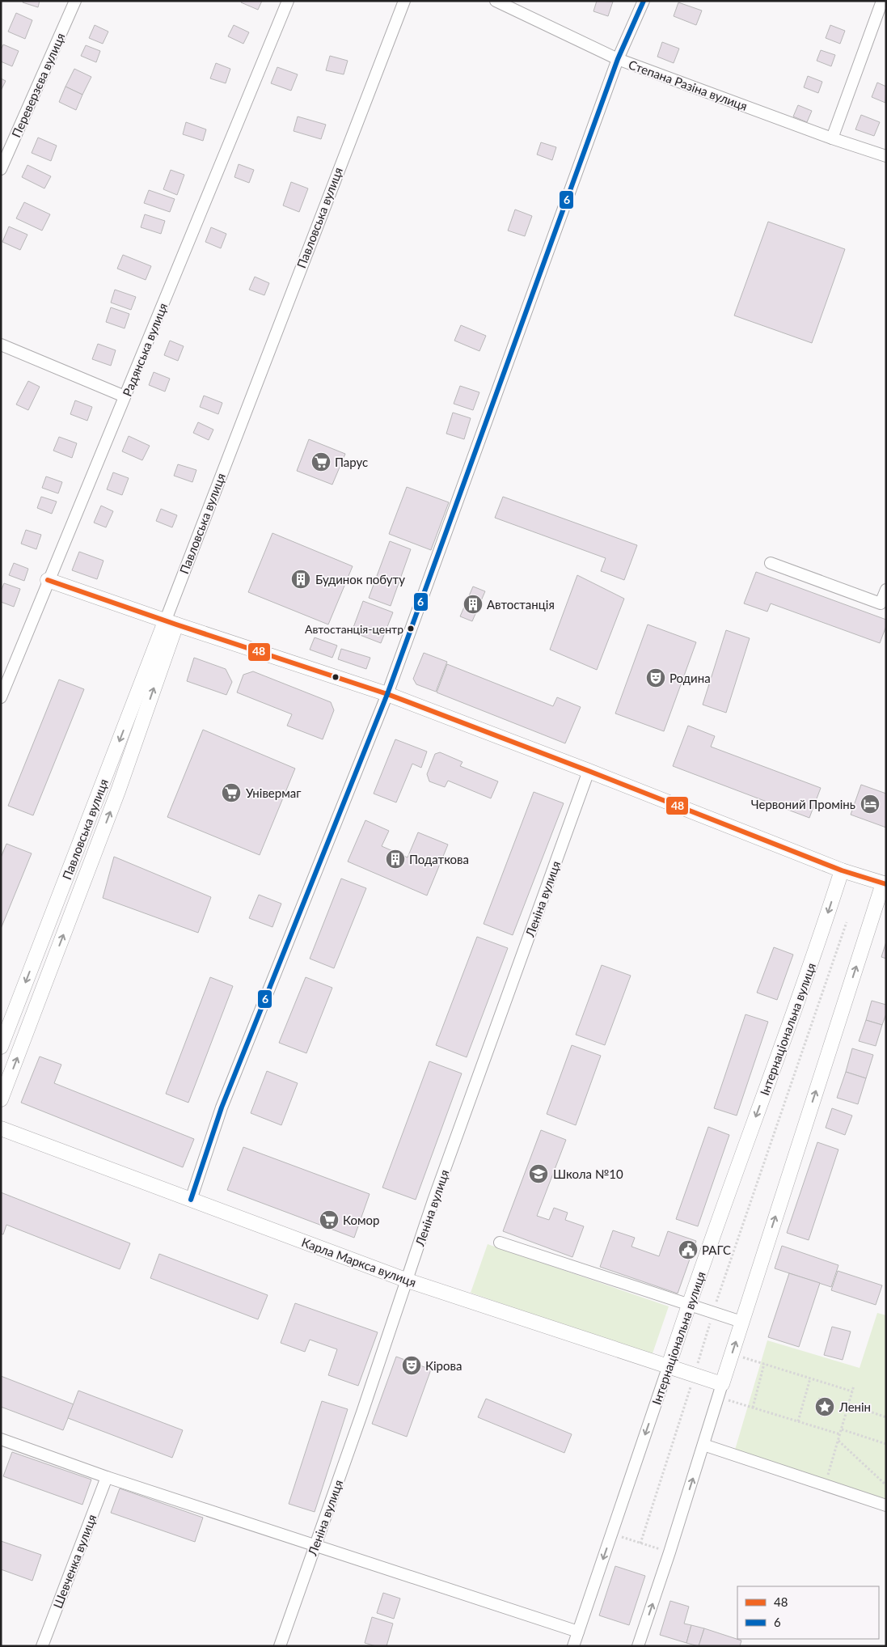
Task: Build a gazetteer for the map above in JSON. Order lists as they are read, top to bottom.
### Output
{
  "streets": {
    "street": [
      "Переверзєва вулиця",
      "Степана Разіна вулиця",
      "Павловська вулиця",
      "Радянська вулиця",
      "Леніна вулиця",
      "Інтернаціональна вулиця",
      "Карла Маркса вулиця",
      "Шевченка вулиця"
    ]
  },
  "crossings": [
    ["Леніна вулиця", "Карла Маркса вулиця"],
    ["Інтернаціональна вулиця", "Карла Маркса вулиця"]
  ],
  "places": {
    "supermarket": ["Парус", "Універмаг", "Комор"],
    "building": ["Будинок побуту", "Автостанція", "Податкова"],
    "other": ["Автостанція-центр"],
    "theatre": ["Родина", "Кірова"],
    "hotel": ["Червоний Промінь"],
    "school or university": ["Школа №10"],
    "public building": ["РАГС"],
    "place": ["Ленін"]
  },
  "lines": ["transit line 6", "transit line 48"],
  "legend": ["48", "6"]
}
